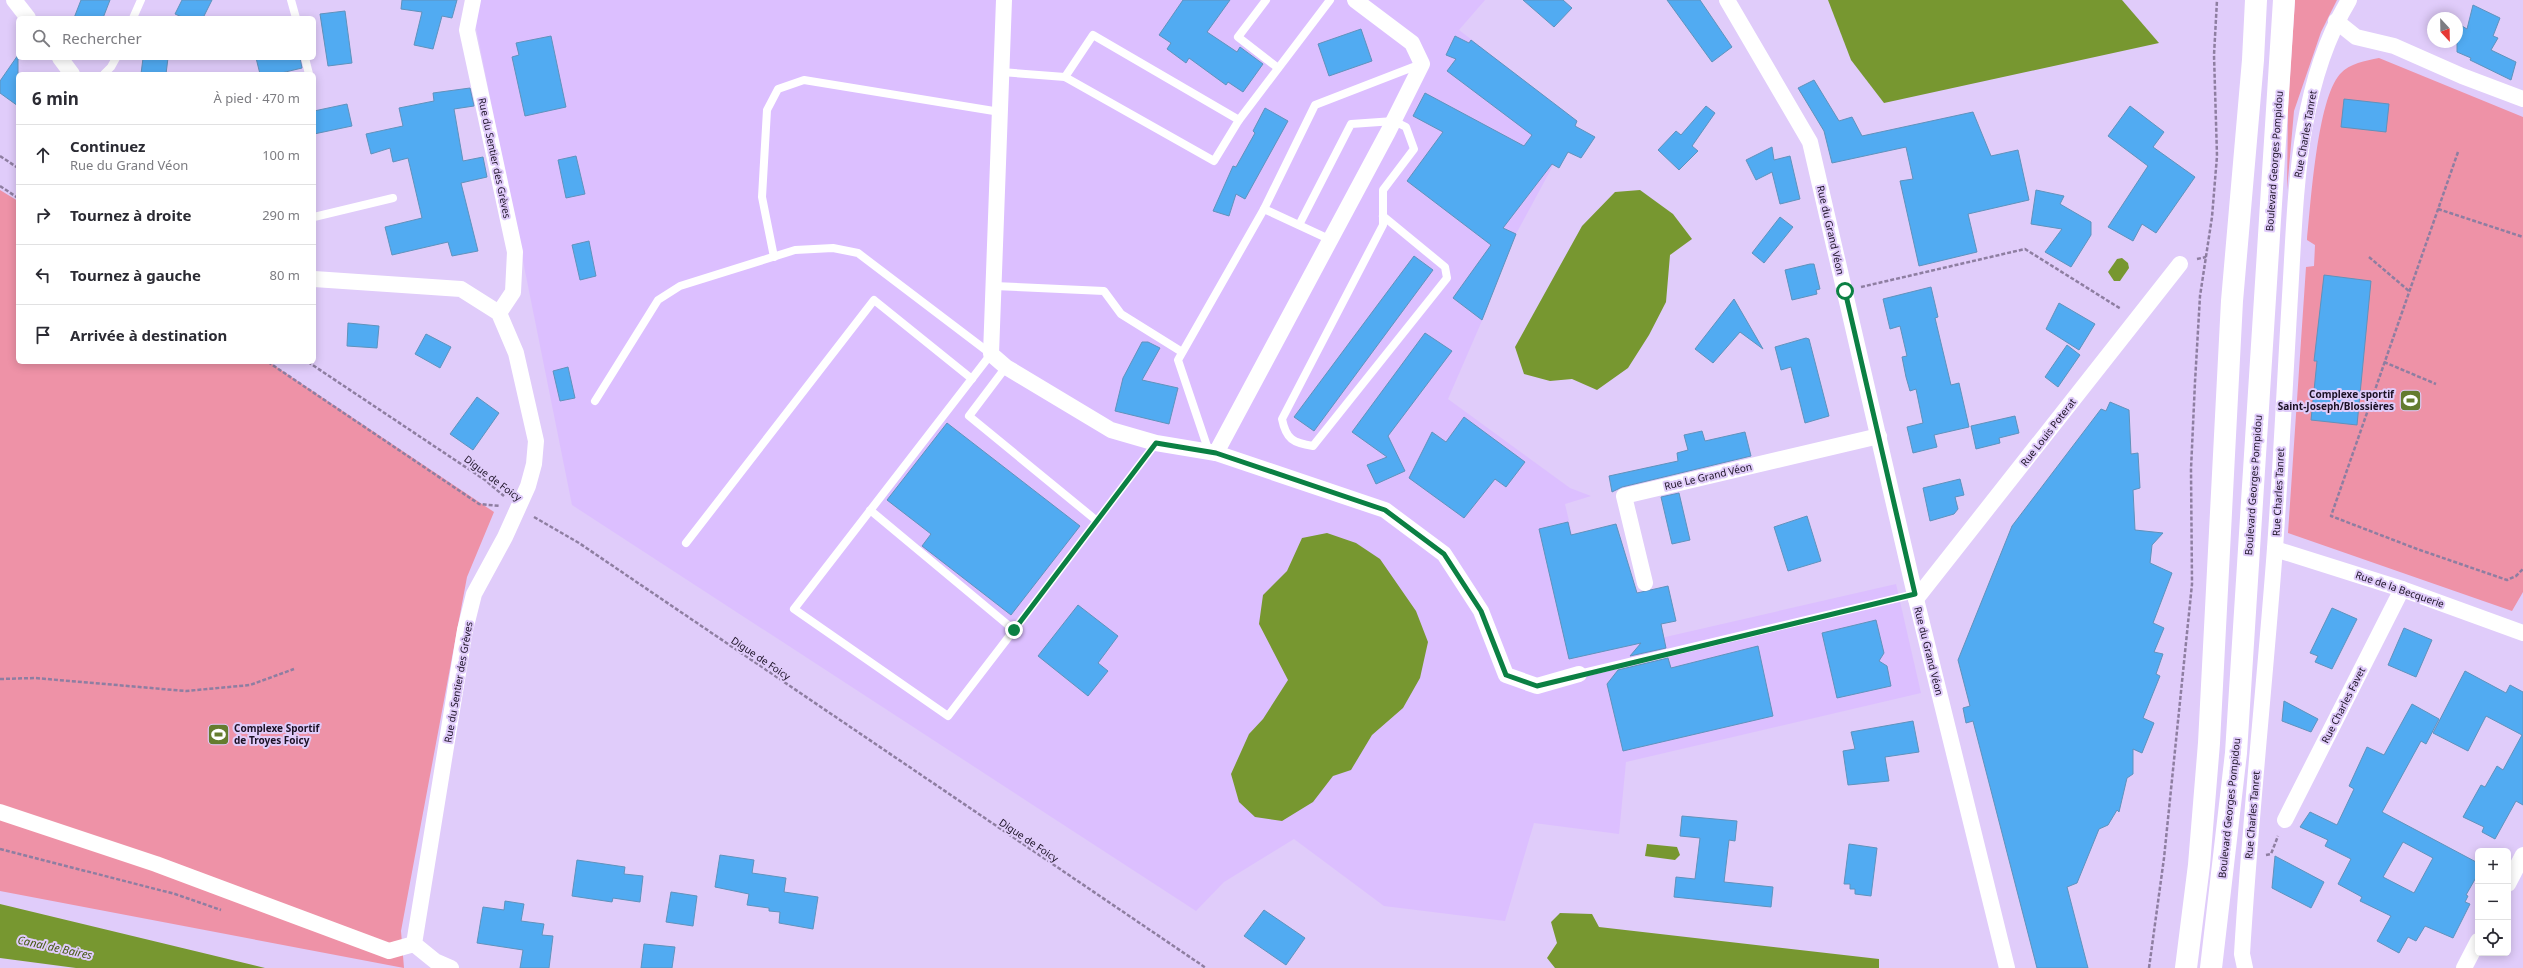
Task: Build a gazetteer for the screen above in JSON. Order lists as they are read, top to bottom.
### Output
{
  "streets": {
    "main road": ["Boulevard Georges Pompidou"],
    "street": [
      "Rue Charles Tanret",
      "Rue du Sentier des Grèves",
      "Rue du Grand Véon",
      "Rue Louis Poterat",
      "Rue Le Grand Véon",
      "Rue de la Becquerie",
      "Rue Charles Favet"
    ],
    "path": ["Digue de Foicy"]
  },
  "crossings": [
    ["Rue Charles Tanret", "Rue de la Becquerie"],
    ["Rue du Sentier des Grèves", "Digue de Foicy"],
    ["Rue du Grand Véon", "Rue Louis Poterat"],
    ["Rue du Grand Véon", "Rue Le Grand Véon"],
    ["Rue de la Becquerie", "Rue Charles Favet"]
  ],
  "water": ["Canal de Baires"],
  "places": {
    "sports": ["Complexe sportif Saint-Joseph/Blossières", "Complexe Sportif de Troyes Foicy"]
  },
  "north": "bottom",
  "page": {
    "search": "Rechercher",
    "heading": ["6 min", "À pied · 470 m"],
    "list": [
      ["Continuez", "Rue du Grand Véon", "100 m"],
      ["Tournez à droite", "290 m"],
      ["Tournez à gauche", "80 m"],
      "Arrivée à destination"
    ],
    "map_buttons": ["+", "−"]
  }
}
